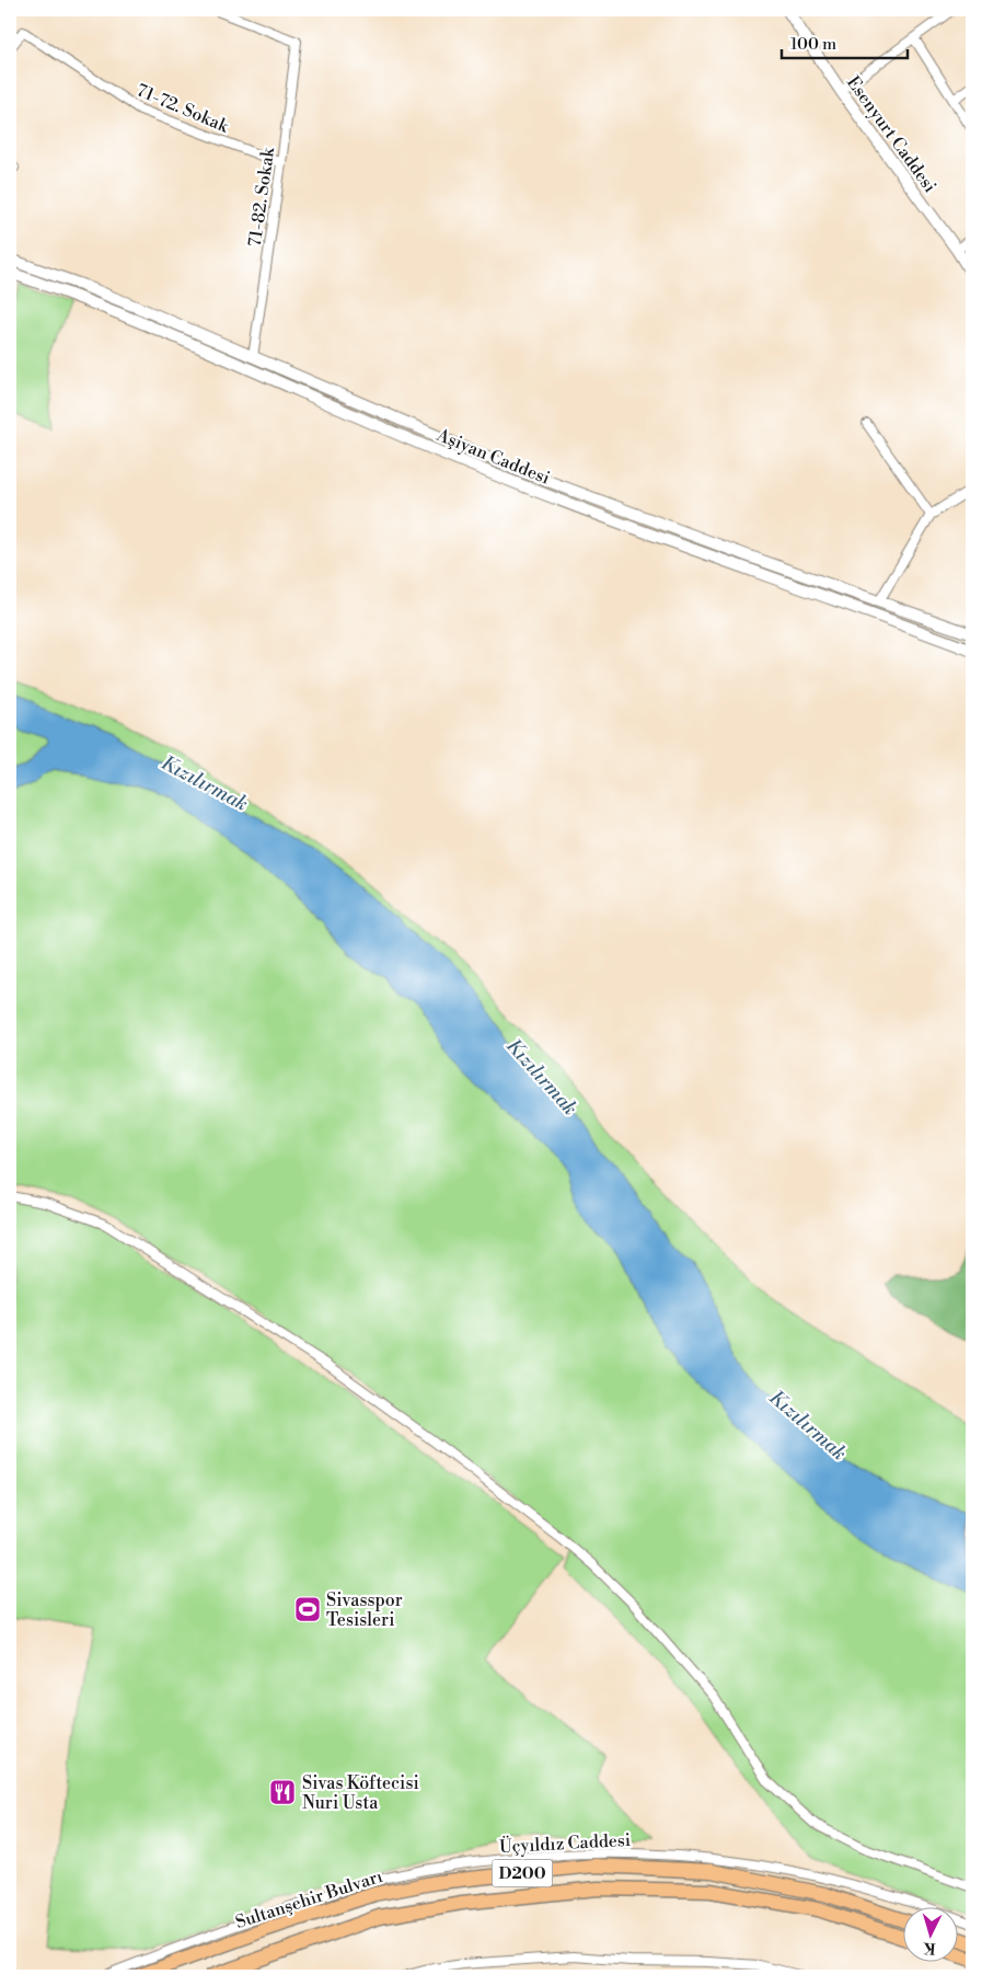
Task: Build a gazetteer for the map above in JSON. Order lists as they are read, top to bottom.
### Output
{
  "streets": {
    "highway": ["D200", "Sultanşehir Bulvarı"],
    "street": [
      "71-72. Sokak",
      "Esenyurt Caddesi",
      "71-82. Sokak",
      "Aşiyan Caddesi",
      "Üçyıldız Caddesi"
    ]
  },
  "crossings": [
    ["71-72. Sokak", "71-82. Sokak"],
    ["71-82. Sokak", "Aşiyan Caddesi"]
  ],
  "water": ["Kızılırmak"],
  "places": {
    "sports": ["Sivasspor Tesisleri"],
    "restaurant": ["Sivas Köftecisi Nuri Usta"]
  },
  "scale_bar": "100 m",
  "north": "bottom"
}
